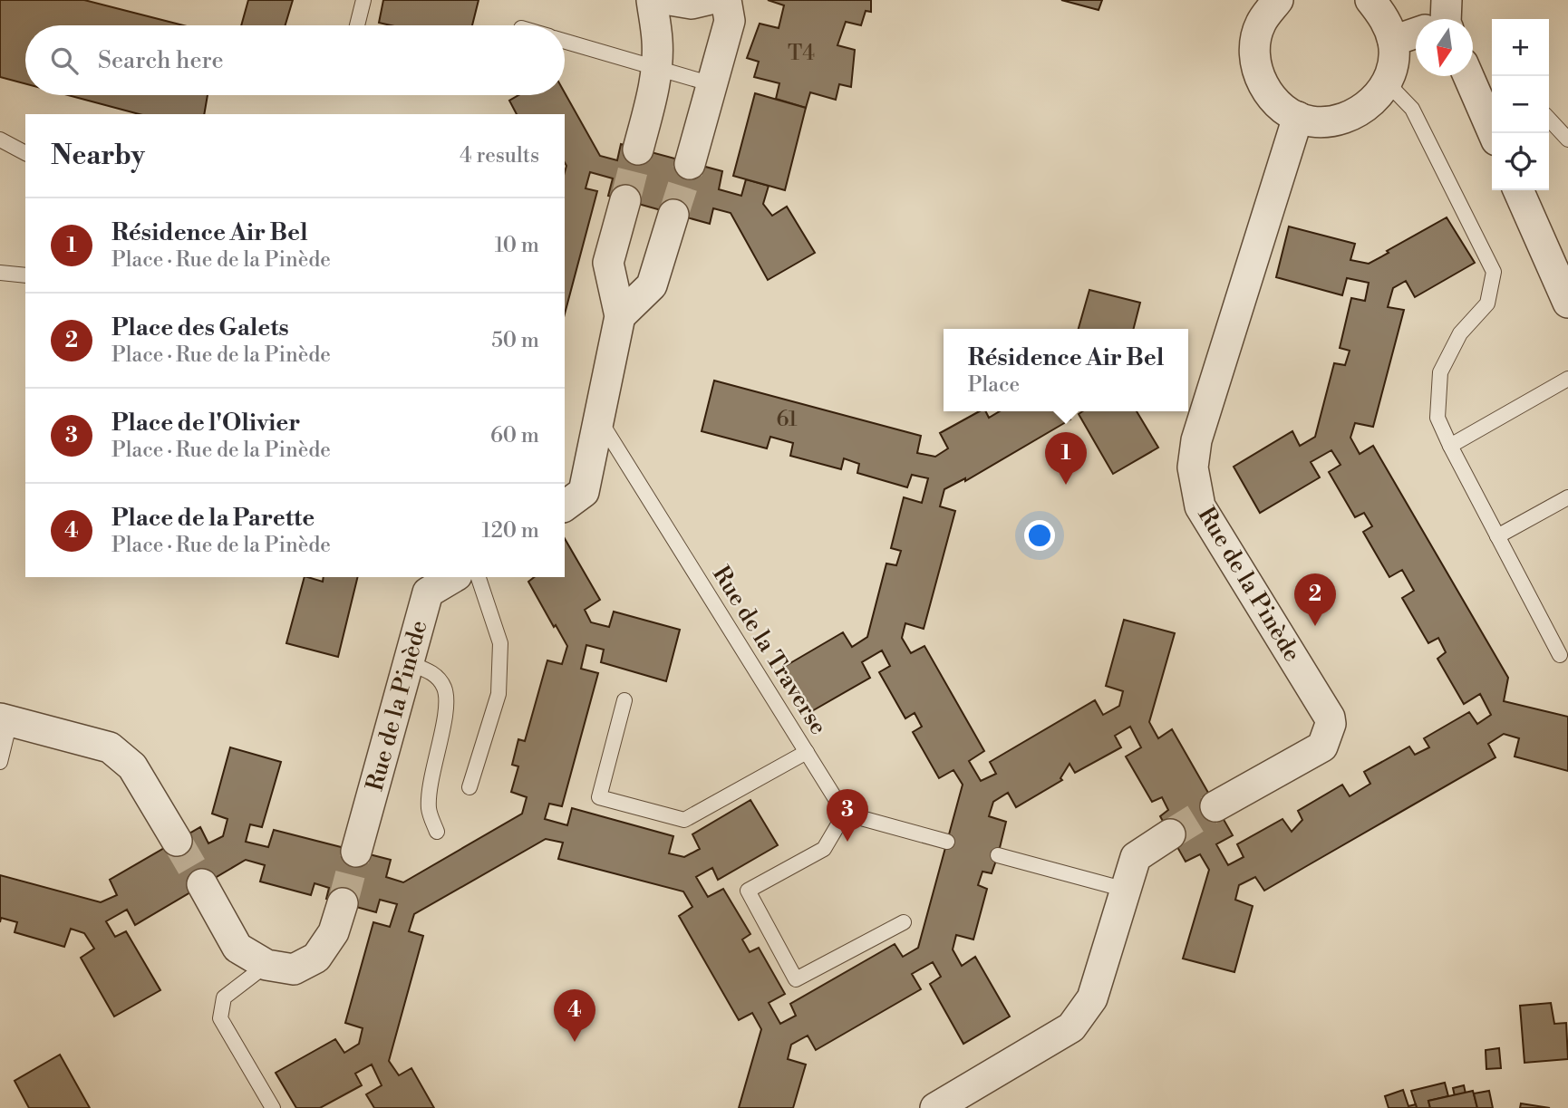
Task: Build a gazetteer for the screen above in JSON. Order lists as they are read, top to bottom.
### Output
{
  "streets": {
    "street": ["Rue de la Pinède"],
    "lane": ["Rue de la Traverse"]
  },
  "house_numbers": ["T4", "61"],
  "north": "bottom",
  "page": {
    "map_buttons": ["+", "−"],
    "search": "Search here",
    "heading": ["Nearby", "4 results"],
    "list": [
      {
        "mark": "1",
        "name": "Résidence Air Bel",
        "note": "Place · Rue de la Pinède",
        "value": "10 m"
      },
      {
        "mark": "2",
        "name": "Place des Galets",
        "note": "Place · Rue de la Pinède",
        "value": "50 m"
      },
      {
        "mark": "3",
        "name": "Place de l'Olivier",
        "note": "Place · Rue de la Pinède",
        "value": "60 m"
      },
      {
        "mark": "4",
        "name": "Place de la Parette",
        "note": "Place · Rue de la Pinède",
        "value": "120 m"
      }
    ],
    "popup": ["Résidence Air Bel", "Place"],
    "pins": [
      "1",
      "2",
      "3",
      "4"
    ]
  }
}
